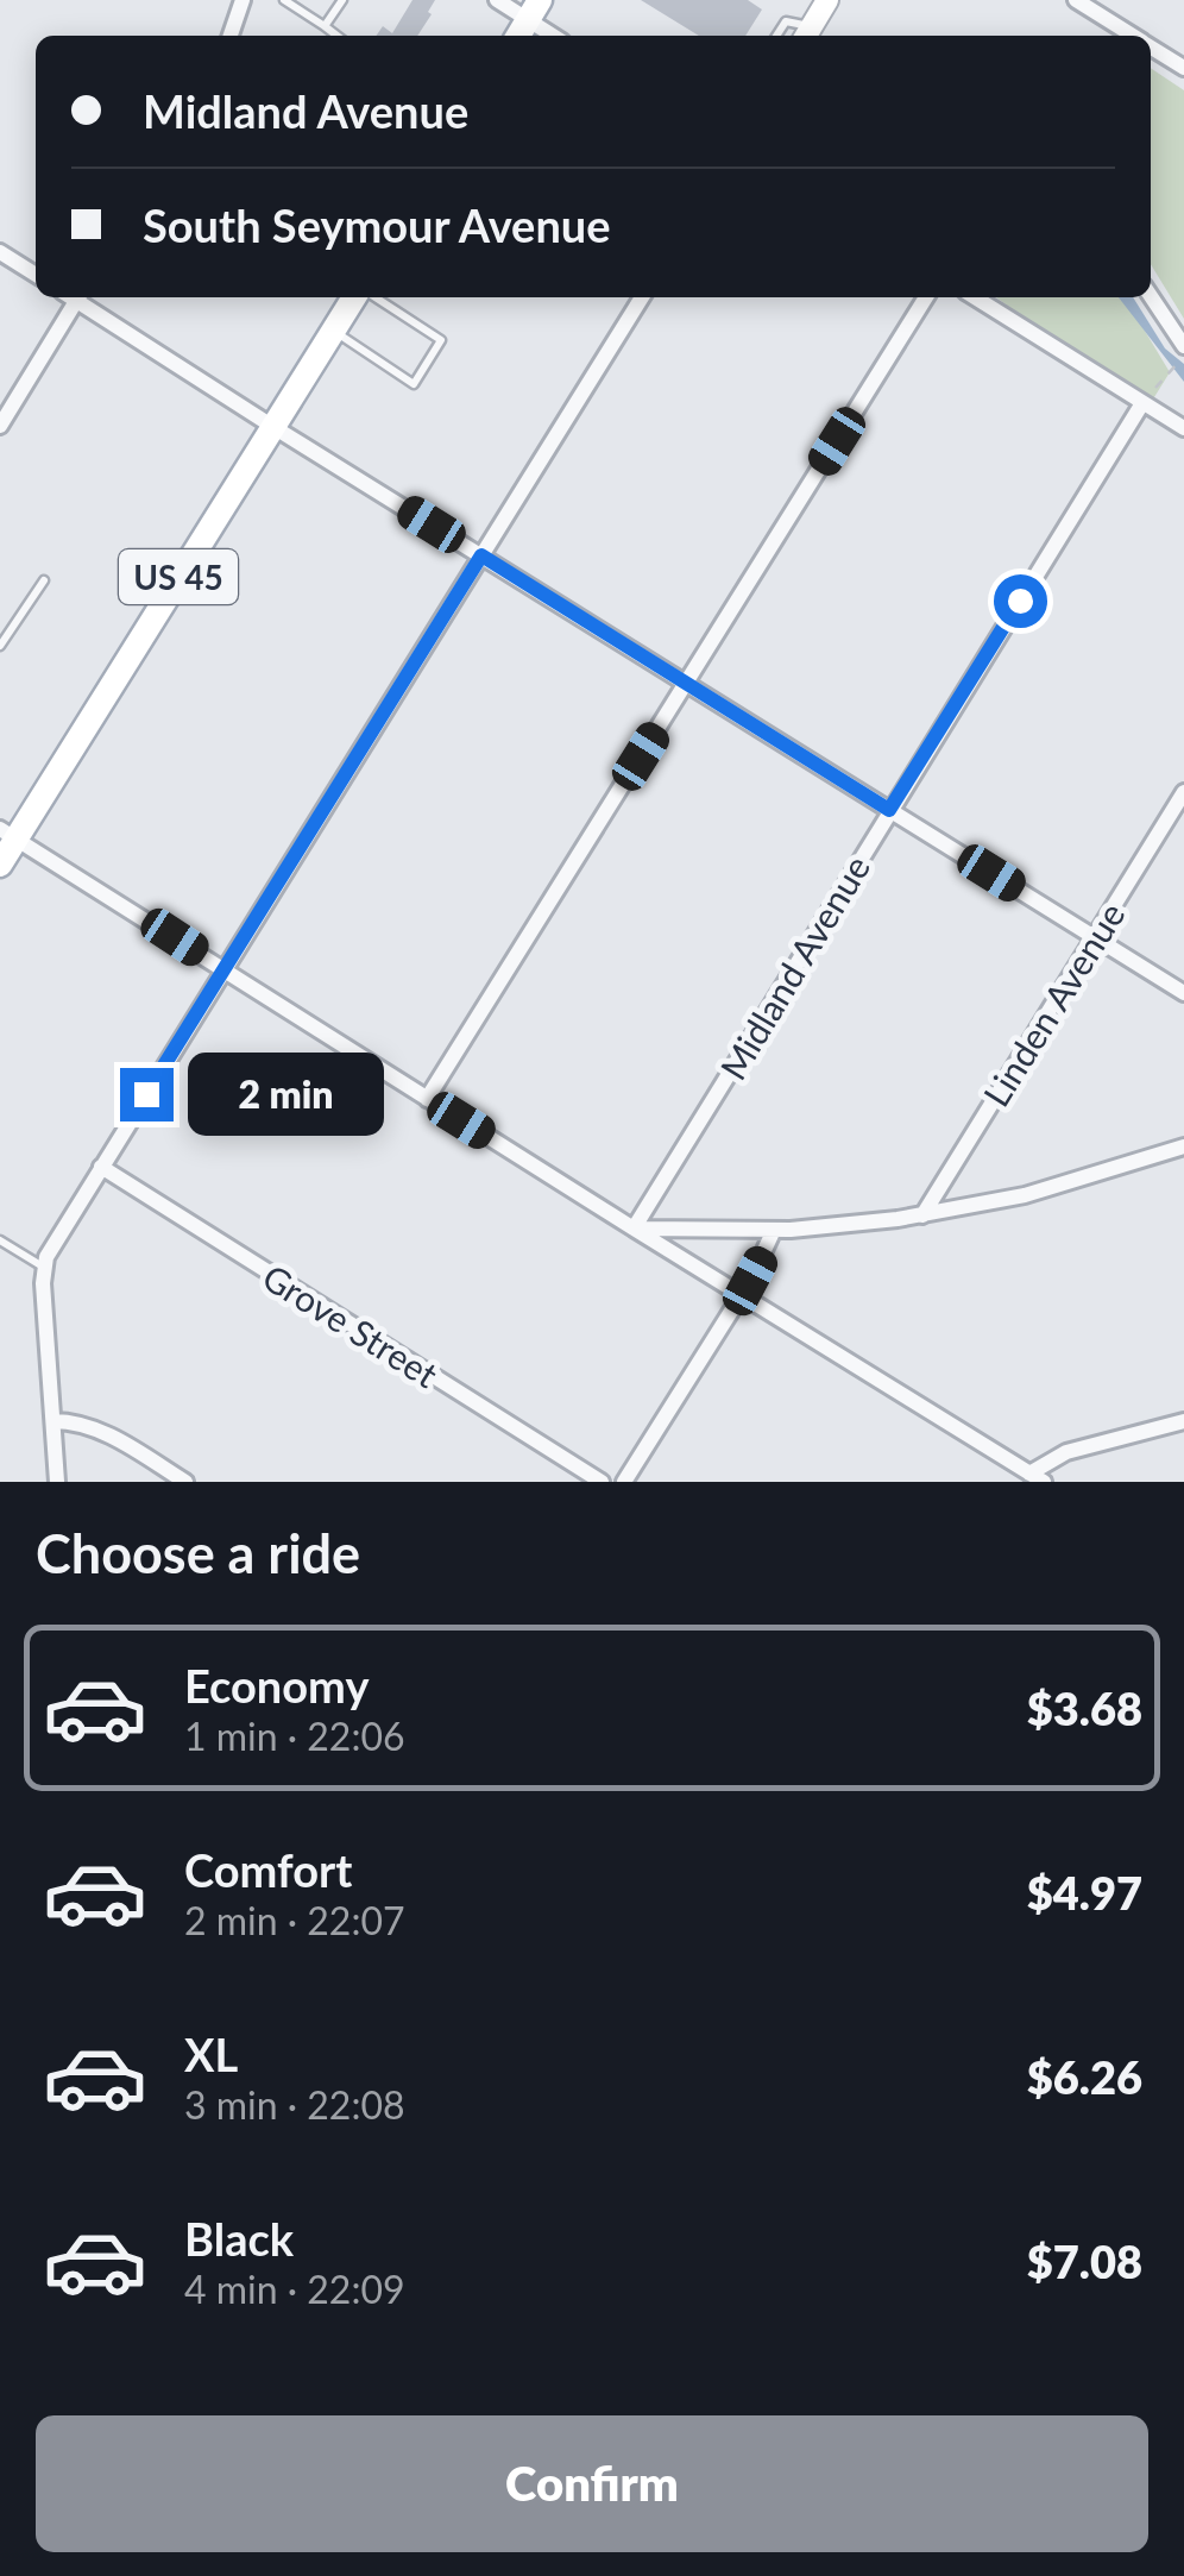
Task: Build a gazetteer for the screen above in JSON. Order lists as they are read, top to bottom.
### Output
{
  "streets": {
    "main road": ["US 45"],
    "street": ["Midland Avenue", "Linden Avenue", "Grove Street"]
  },
  "page": {
    "banner": ["Midland Avenue", "South Seymour Avenue"],
    "bubble": "2 min",
    "heading": "Choose a ride",
    "list": [
      {
        "name": "Economy",
        "note": "1 min · 22:06",
        "value": "$3.68"
      },
      {
        "name": "Comfort",
        "note": "2 min · 22:07",
        "value": "$4.97"
      },
      {
        "name": "XL",
        "note": "3 min · 22:08",
        "value": "$6.26"
      },
      {
        "name": "Black",
        "note": "4 min · 22:09",
        "value": "$7.08"
      }
    ],
    "buttons": "Confirm"
  }
}
